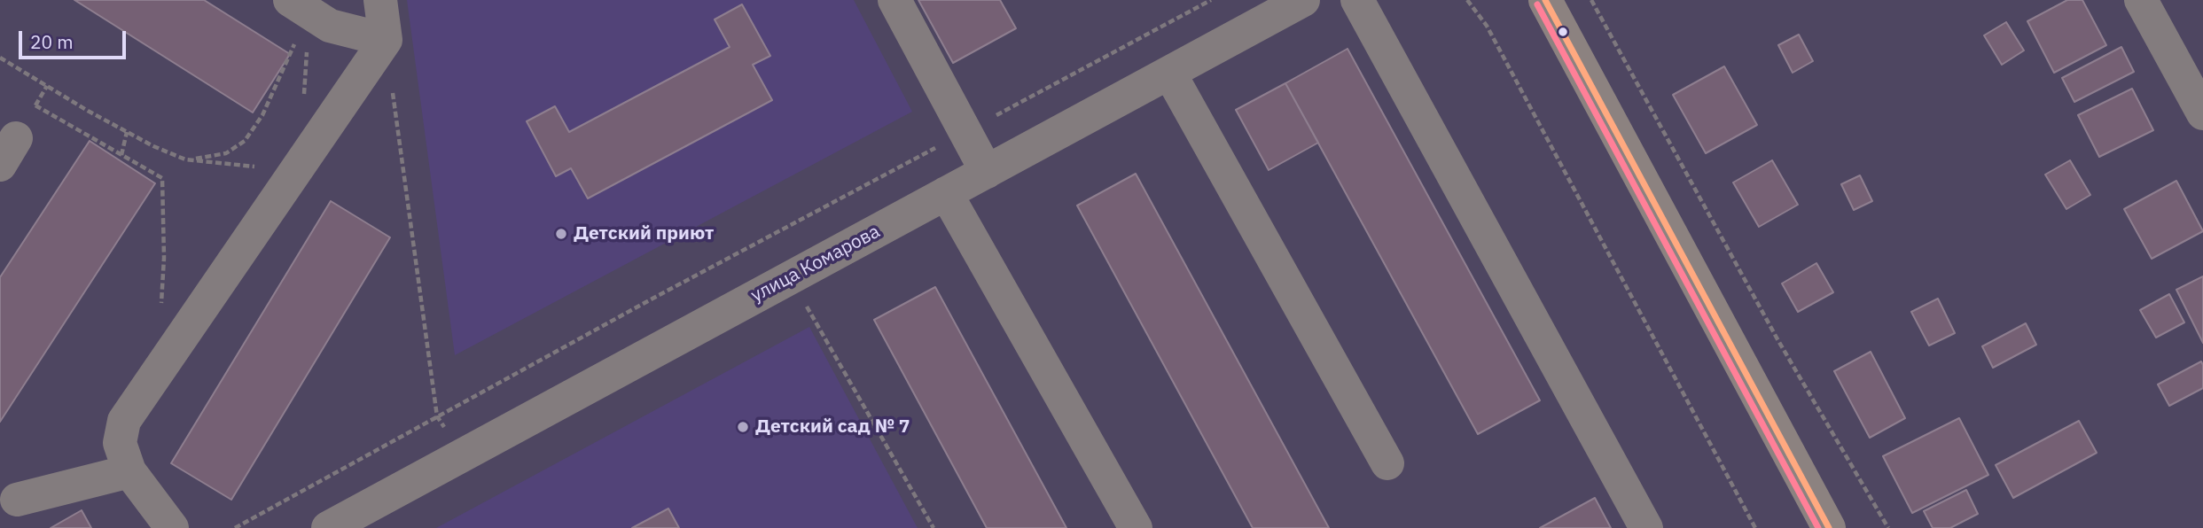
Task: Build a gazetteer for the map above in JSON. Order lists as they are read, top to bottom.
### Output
{
  "streets": {
    "street": ["улица Комарова"]
  },
  "places": ["Детский приют", "Детский сад № 7"],
  "scale_bar": "20 m"
}
